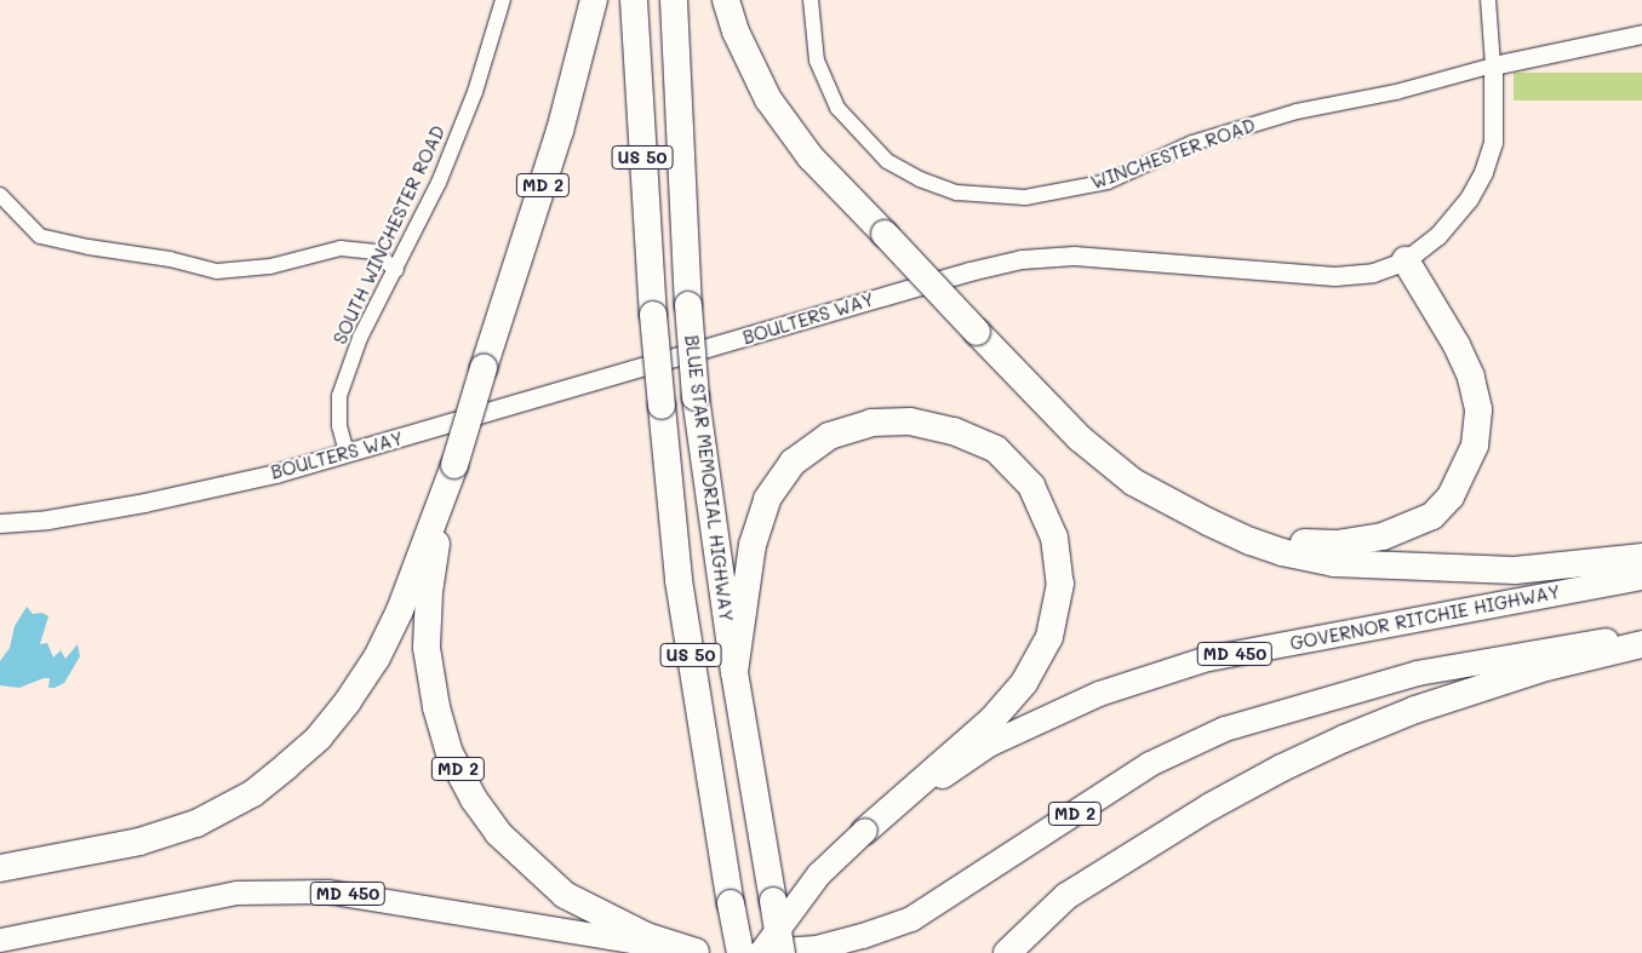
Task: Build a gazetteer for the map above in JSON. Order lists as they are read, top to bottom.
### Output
{
  "streets": {
    "highway": [
      "US 50",
      "MD 2",
      "BLUE STAR MEMORIAL HIGHWAY",
      "GOVERNOR RITCHIE HIGHWAY",
      "MD 450"
    ],
    "street": ["WINCHESTER ROAD", "SOUTH WINCHESTER ROAD", "BOULTERS WAY"]
  },
  "crossings": [
    ["WINCHESTER ROAD", "BOULTERS WAY"],
    ["MD 2", "BLUE STAR MEMORIAL HIGHWAY"],
    ["MD 2", "MD 450"],
    ["SOUTH WINCHESTER ROAD", "BOULTERS WAY"]
  ]
}
